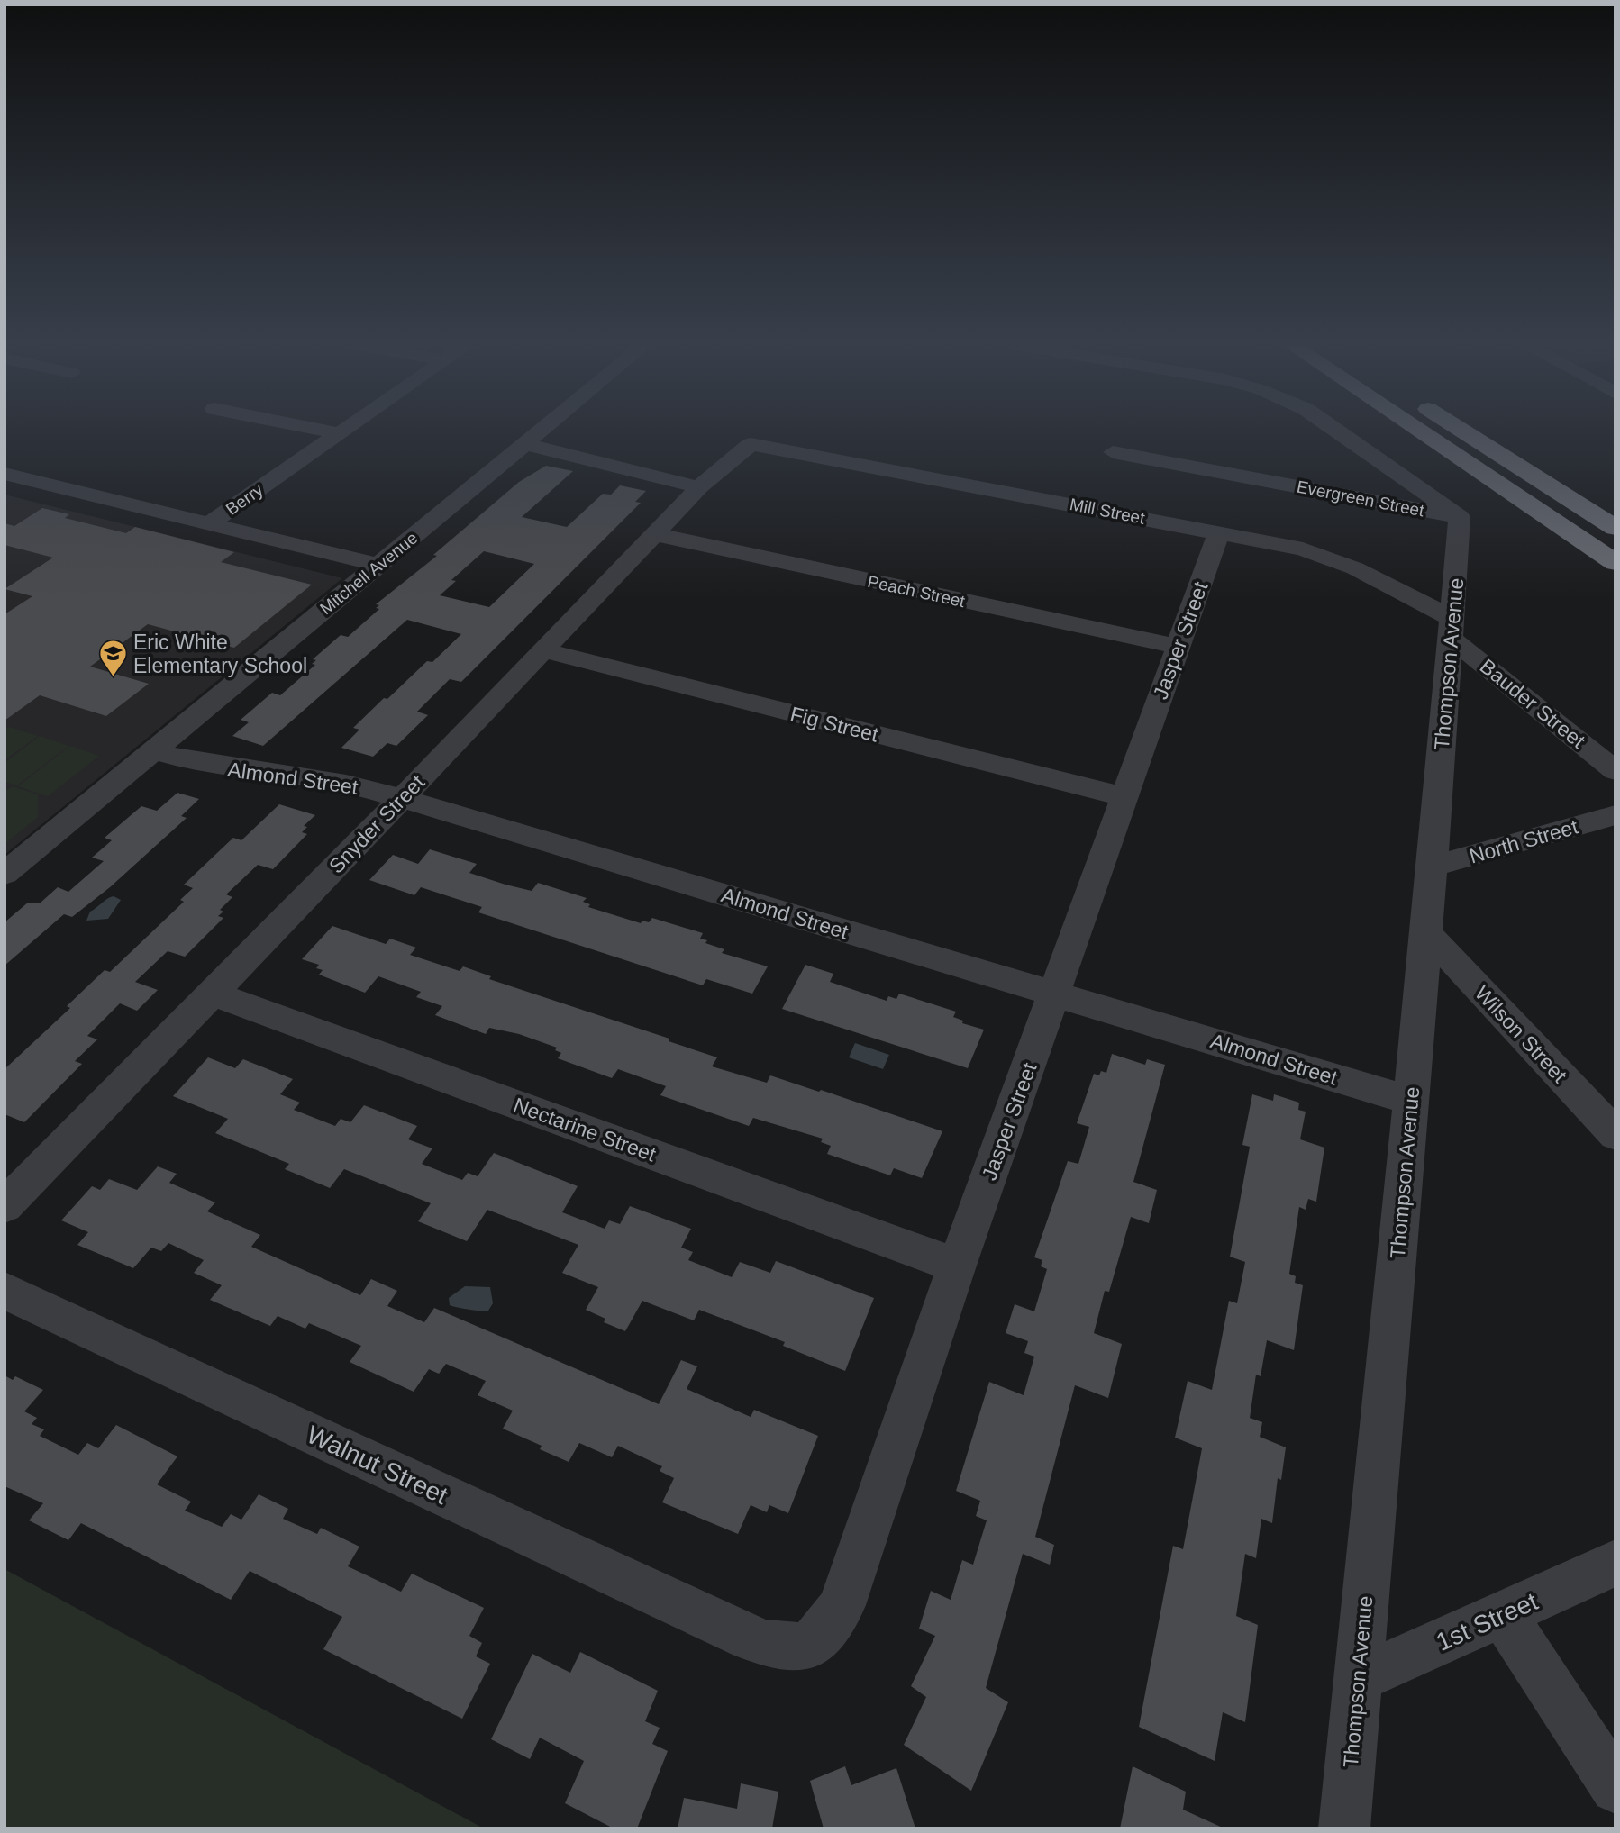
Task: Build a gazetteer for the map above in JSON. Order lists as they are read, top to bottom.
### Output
{
  "streets": {
    "street": [
      "Evergreen Street",
      "Berry",
      "Mill Street",
      "Mitchell Avenue",
      "Peach Street",
      "Jasper Street",
      "Thompson Avenue",
      "Bauder Street",
      "Fig Street",
      "Almond Street",
      "Snyder Street",
      "North Street",
      "Wilson Street",
      "Nectarine Street",
      "Walnut Street",
      "1st Street"
    ]
  },
  "crossings": [
    ["Evergreen Street", "Thompson Avenue"],
    ["Mill Street", "Jasper Street"],
    ["Mill Street", "Thompson Avenue"],
    ["Mill Street", "Bauder Street"],
    ["Mill Street", "Snyder Street"],
    ["Mitchell Avenue", "Almond Street"],
    ["Peach Street", "Jasper Street"],
    ["Peach Street", "Snyder Street"],
    ["Jasper Street", "Fig Street"],
    ["Jasper Street", "Almond Street"],
    ["Jasper Street", "Nectarine Street"],
    ["Jasper Street", "Walnut Street"],
    ["Thompson Avenue", "Bauder Street"],
    ["Thompson Avenue", "Almond Street"],
    ["Thompson Avenue", "North Street"],
    ["Thompson Avenue", "Wilson Street"],
    ["Thompson Avenue", "1st Street"],
    ["Fig Street", "Snyder Street"],
    ["Almond Street", "Snyder Street"],
    ["Snyder Street", "Nectarine Street"]
  ],
  "places": {
    "school or university": ["Eric White Elementary School"]
  }
}
